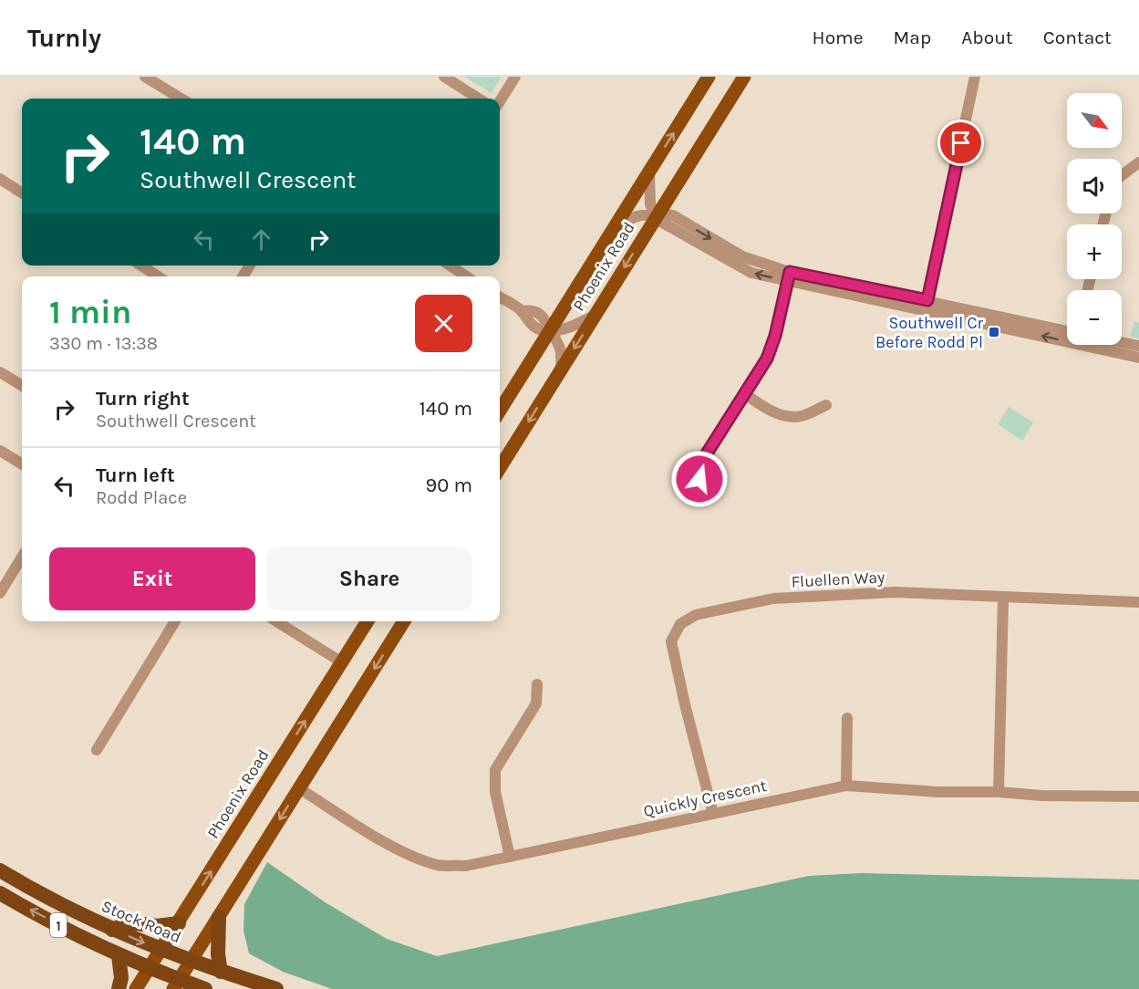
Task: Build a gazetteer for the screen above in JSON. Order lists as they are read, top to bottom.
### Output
{
  "streets": {
    "highway": ["Stock Road", "1"],
    "main road": ["Phoenix Road"],
    "street": ["Fluellen Way", "Quickly Crescent"]
  },
  "crossings": [
    ["Phoenix Road", "Stock Road"],
    ["Phoenix Road", "1"],
    ["Fluellen Way", "Quickly Crescent"]
  ],
  "places": {
    "transit": ["Southwell Cr Before Rodd Pl"]
  },
  "north": "bottom right",
  "page": {
    "header": "Turnly",
    "nav": [
      "Home",
      "Map",
      "About",
      "Contact"
    ],
    "map_buttons": ["+", "−"],
    "turn": ["140 m", "Southwell Crescent"],
    "heading": ["1 min", "330 m · 13:38"],
    "list": [
      {
        "name": "Turn right",
        "note": "Southwell Crescent",
        "value": "140 m"
      },
      {
        "name": "Turn left",
        "note": "Rodd Place",
        "value": "90 m"
      }
    ],
    "buttons": ["Exit", "Share"]
  }
}
